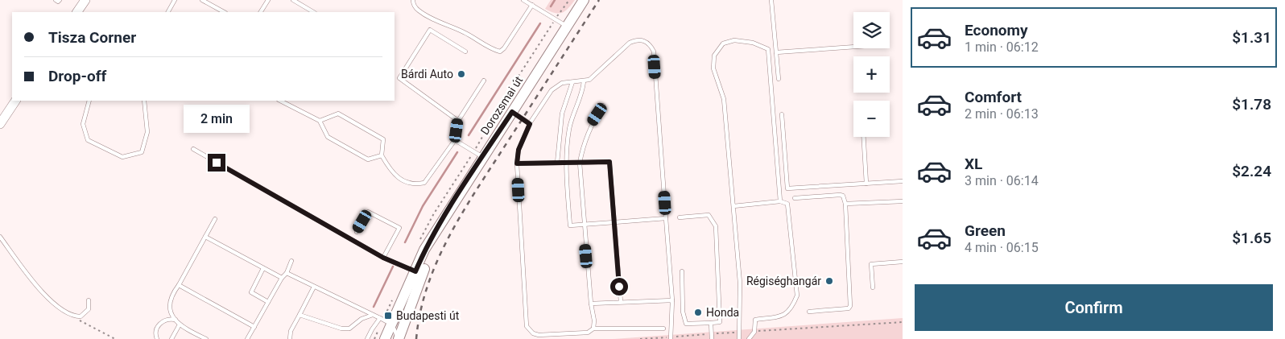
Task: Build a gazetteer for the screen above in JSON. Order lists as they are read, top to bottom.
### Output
{
  "streets": {
    "main road": ["Dorozsmai út"]
  },
  "places": {
    "other": ["Bárdi Auto", "Régiséghangár", "Honda"],
    "transit": ["Budapesti út"]
  },
  "page": {
    "list": [
      {
        "name": "Economy",
        "note": "1 min · 06:12",
        "value": "$1.31"
      },
      {
        "name": "Comfort",
        "note": "2 min · 06:13",
        "value": "$1.78"
      },
      {
        "name": "XL",
        "note": "3 min · 06:14",
        "value": "$2.24"
      },
      {
        "name": "Green",
        "note": "4 min · 06:15",
        "value": "$1.65"
      }
    ],
    "map_buttons": ["+", "−"],
    "banner": ["Tisza Corner", "Drop-off"],
    "bubble": "2 min",
    "buttons": "Confirm"
  }
}
